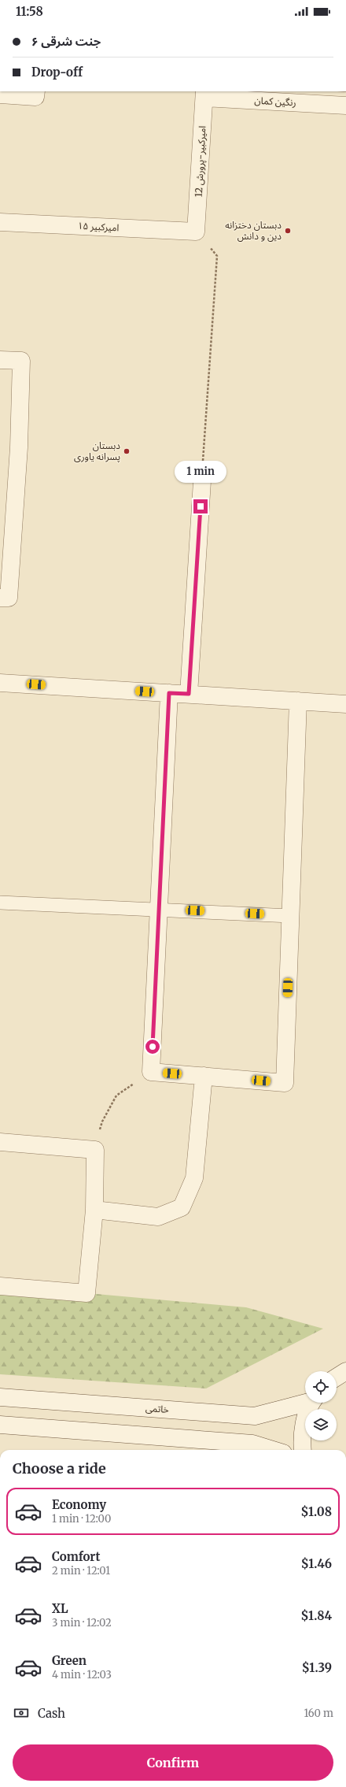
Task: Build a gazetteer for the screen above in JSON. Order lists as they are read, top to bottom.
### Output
{
  "streets": {
    "street": [
      "رنگین کمان",
      "12 امیرکبیر-پرورش",
      "امیرکبیر ۱۵",
      "خاتمی"
    ]
  },
  "crossings": [
    ["رنگین کمان", "12 امیرکبیر-پرورش"],
    ["12 امیرکبیر-پرورش", "امیرکبیر ۱۵"]
  ],
  "places": ["دبستان دختزانه دین و دانش", "دبستان پسرانه یاوری"],
  "page": {
    "status": "11:58",
    "banner": ["جنت شرقی ۶", "Drop-off"],
    "bubble": "1 min",
    "heading": "Choose a ride",
    "list": [
      {
        "name": "Economy",
        "note": "1 min · 12:00",
        "value": "$1.08"
      },
      {
        "name": "Comfort",
        "note": "2 min · 12:01",
        "value": "$1.46"
      },
      {
        "name": "XL",
        "note": "3 min · 12:02",
        "value": "$1.84"
      },
      {
        "name": "Green",
        "note": "4 min · 12:03",
        "value": "$1.39"
      }
    ],
    "pay": ["Cash", "160 m"],
    "buttons": "Confirm"
  }
}
